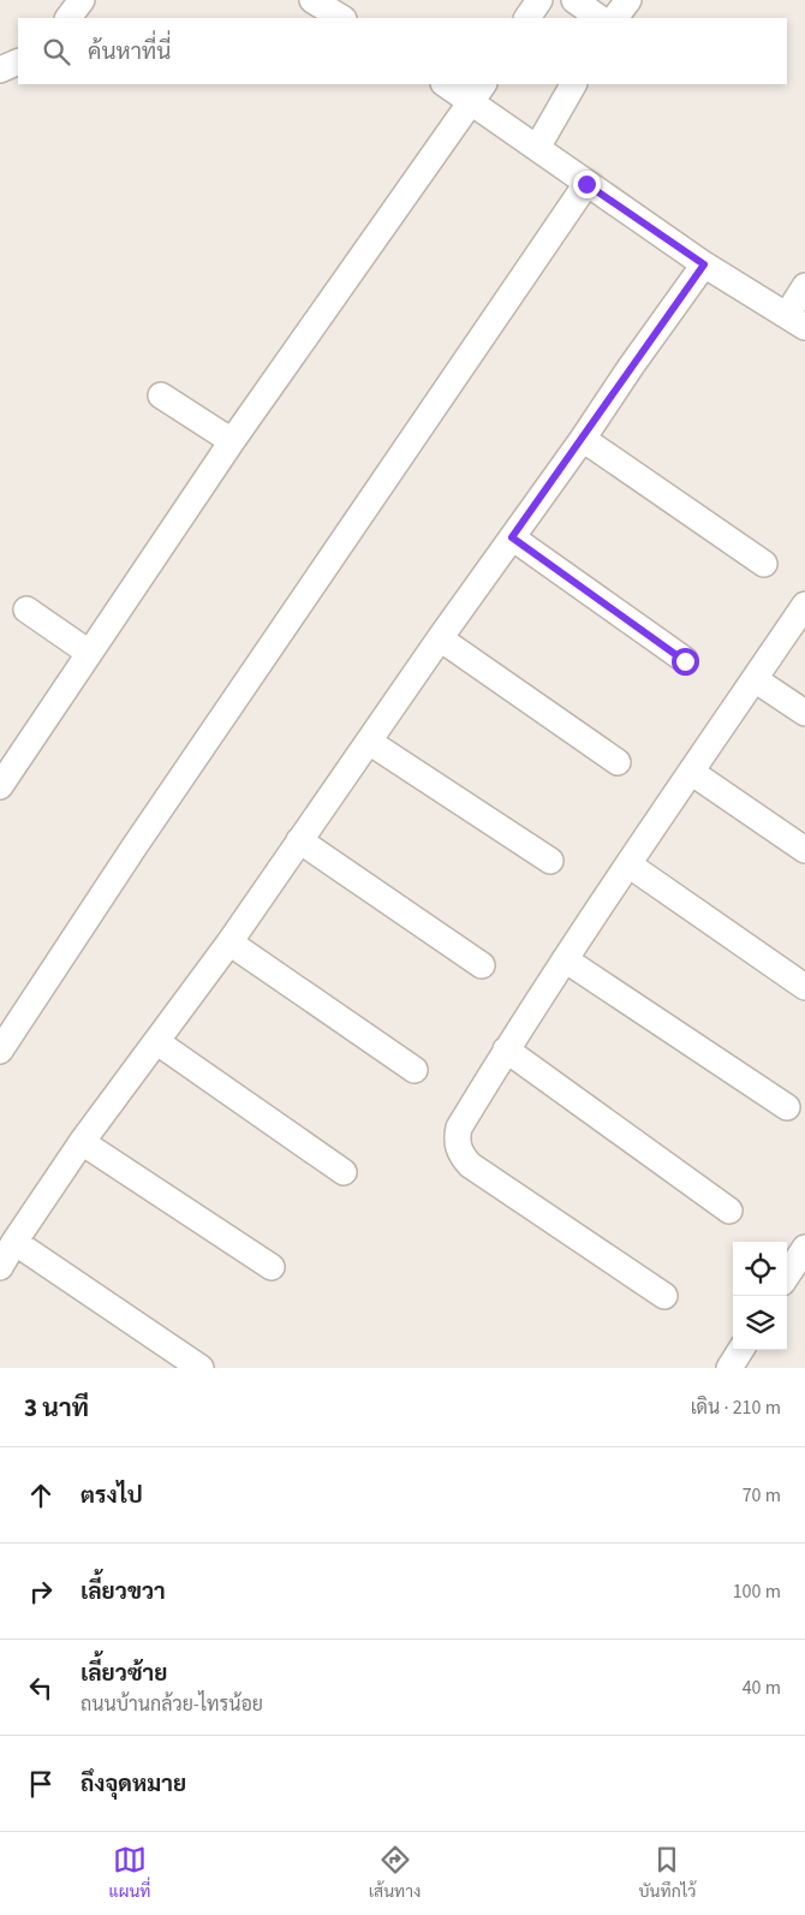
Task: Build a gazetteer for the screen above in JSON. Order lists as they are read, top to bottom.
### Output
{
  "page": {
    "search": "ค้นหาที่นี่",
    "heading": ["3 นาที", "เดิน · 210 m"],
    "list": [
      ["ตรงไป", "70 m"],
      ["เลี้ยวขวา", "100 m"],
      ["เลี้ยวซ้าย", "ถนนบ้านกล้วย-ไทรน้อย", "40 m"],
      "ถึงจุดหมาย"
    ],
    "nav": ["แผนที่", "เส้นทาง", "บันทึกไว้"]
  }
}
